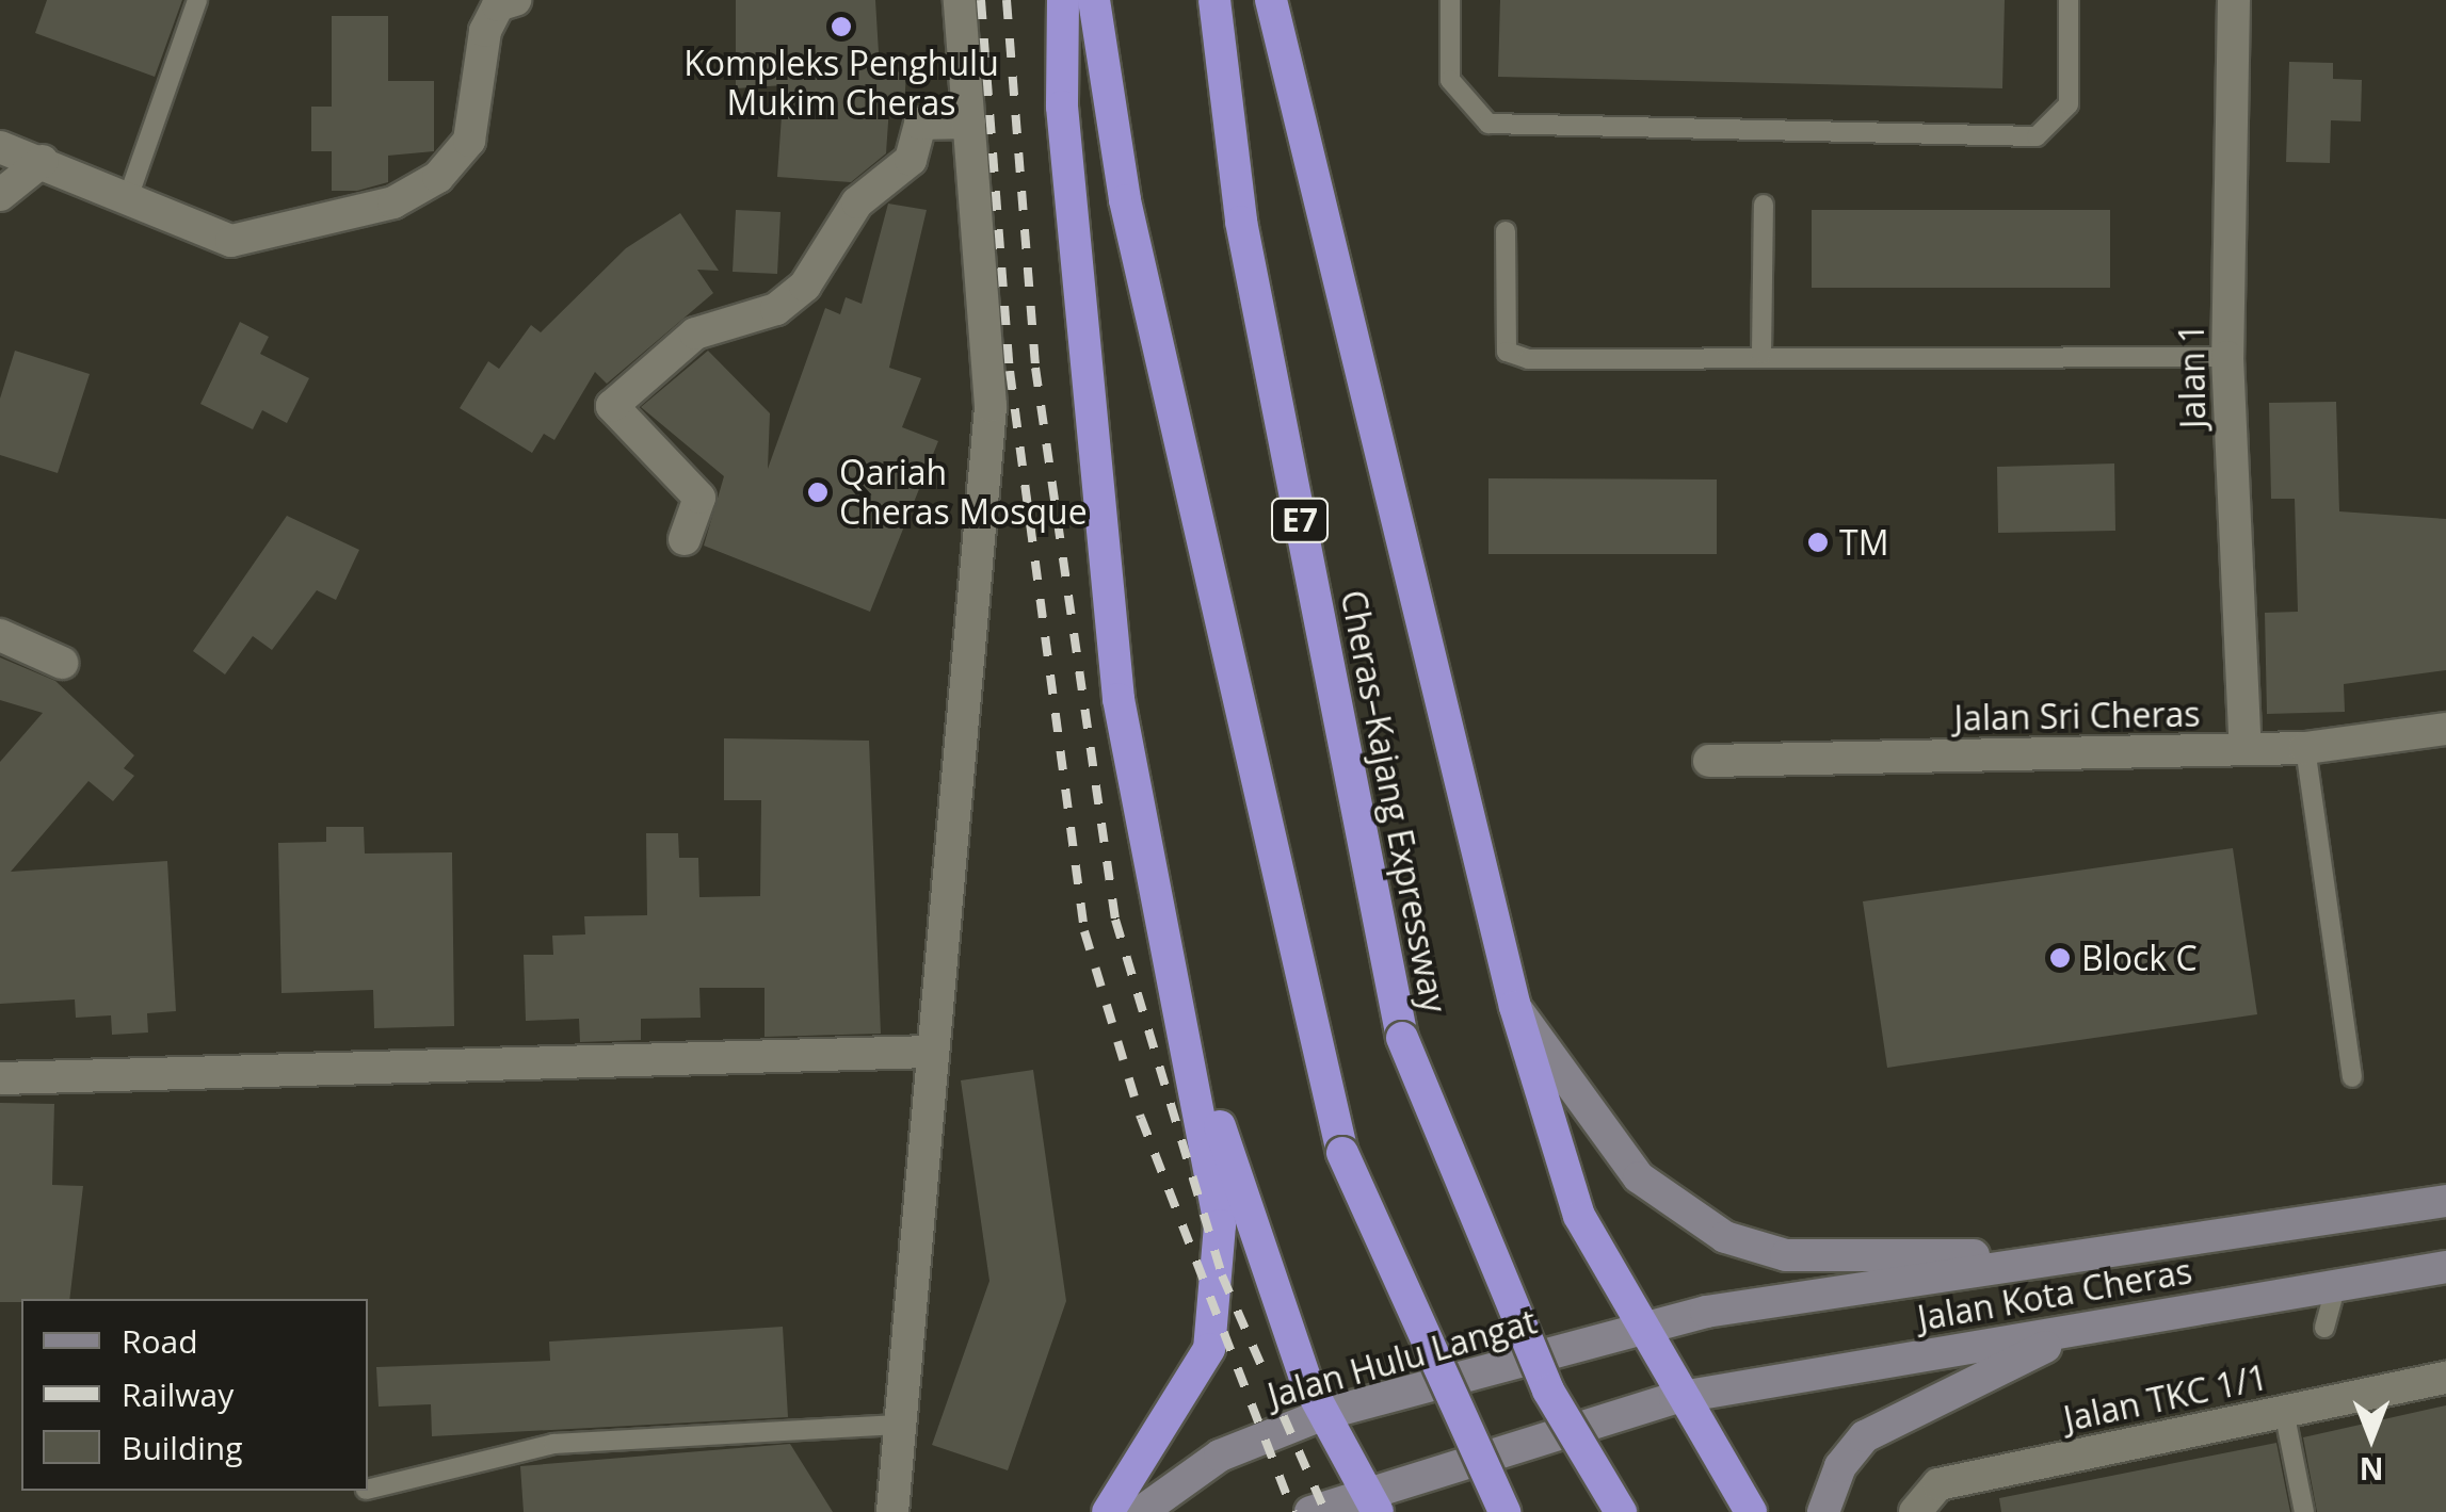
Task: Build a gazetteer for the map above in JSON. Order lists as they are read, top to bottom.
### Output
{
  "streets": {
    "highway": ["E7", "Cheras–Kajang Expressway"],
    "main road": ["Jalan Kota Cheras", "Jalan Hulu Langat"],
    "street": ["Jalan 1", "Jalan Sri Cheras", "Jalan TKC 1/1"]
  },
  "crossings": [
    ["Jalan 1", "Jalan Sri Cheras"],
    ["Jalan Kota Cheras", "Jalan Hulu Langat"]
  ],
  "places": [
    "Kompleks Penghulu Mukim Cheras",
    "Qariah Cheras Mosque",
    "TM",
    "Block C"
  ],
  "legend": ["Road", "Railway", "Building"],
  "north": "bottom"
}
